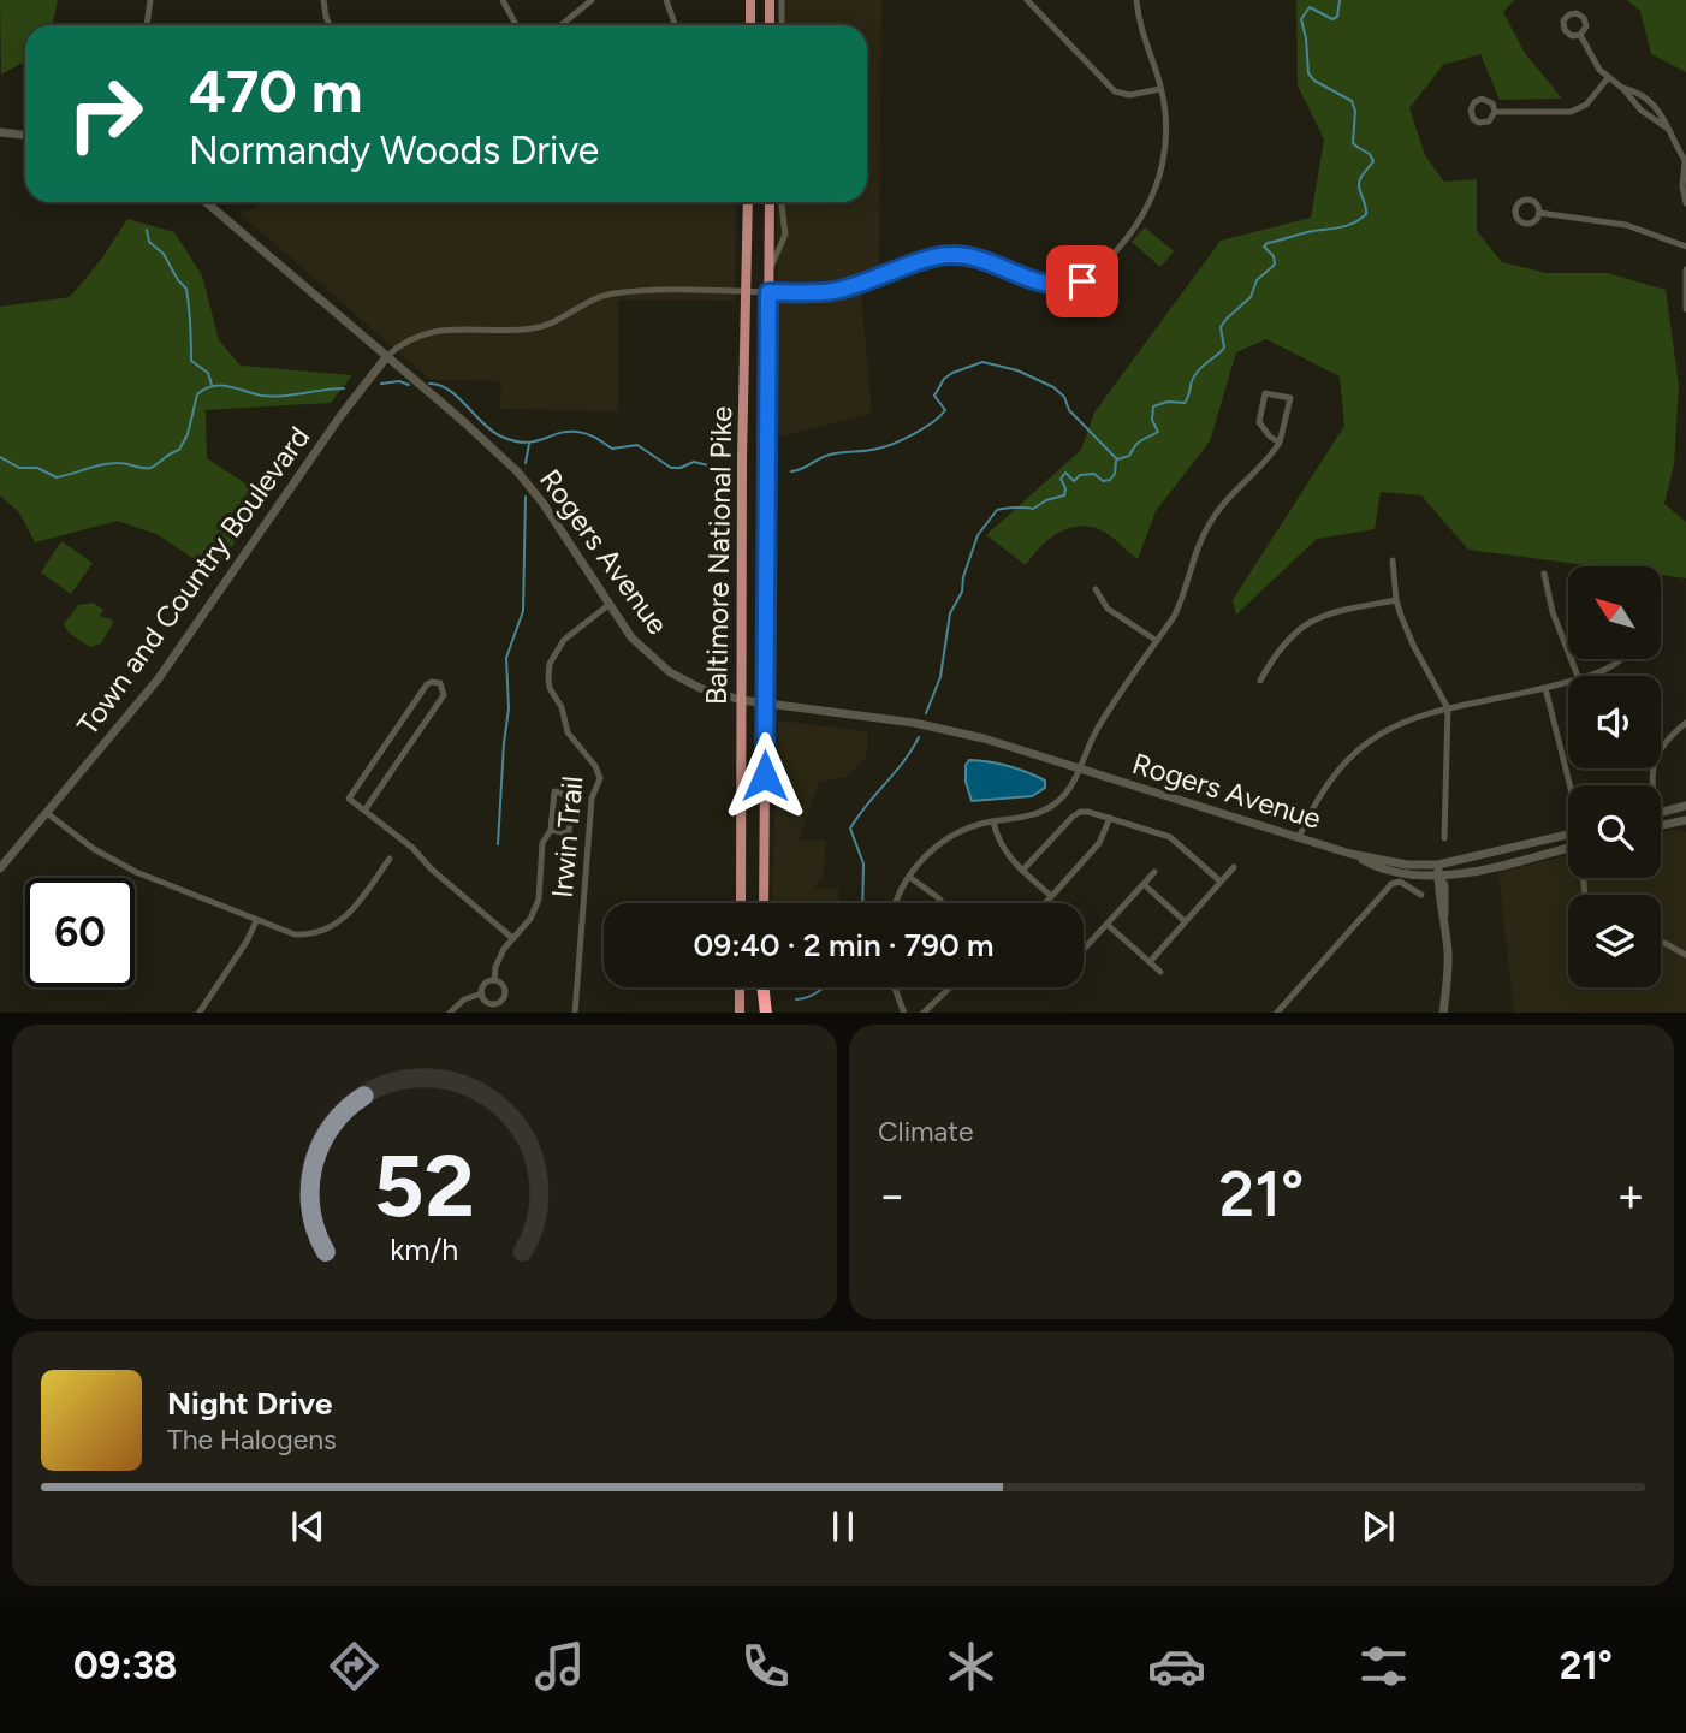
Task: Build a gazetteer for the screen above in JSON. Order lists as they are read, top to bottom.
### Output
{
  "streets": {
    "main road": ["Rogers Avenue", "Baltimore National Pike", "Town and Country Boulevard"],
    "street": ["Irwin Trail"]
  },
  "crossings": [
    ["Rogers Avenue", "Baltimore National Pike"],
    ["Rogers Avenue", "Town and Country Boulevard"],
    ["Rogers Avenue", "Irwin Trail"]
  ],
  "north": "top left",
  "page": {
    "turn": ["470 m", "Normandy Woods Drive"],
    "limit": "60",
    "trip": "09:40 · 2 min · 790 m",
    "tile": "Climate",
    "heat": ["−", "21°", "+"],
    "song": ["Night Drive", "The Halogens"],
    "tabs": ["09:38", "21°"],
    "gauge": ["52", "km/h"]
  }
}
